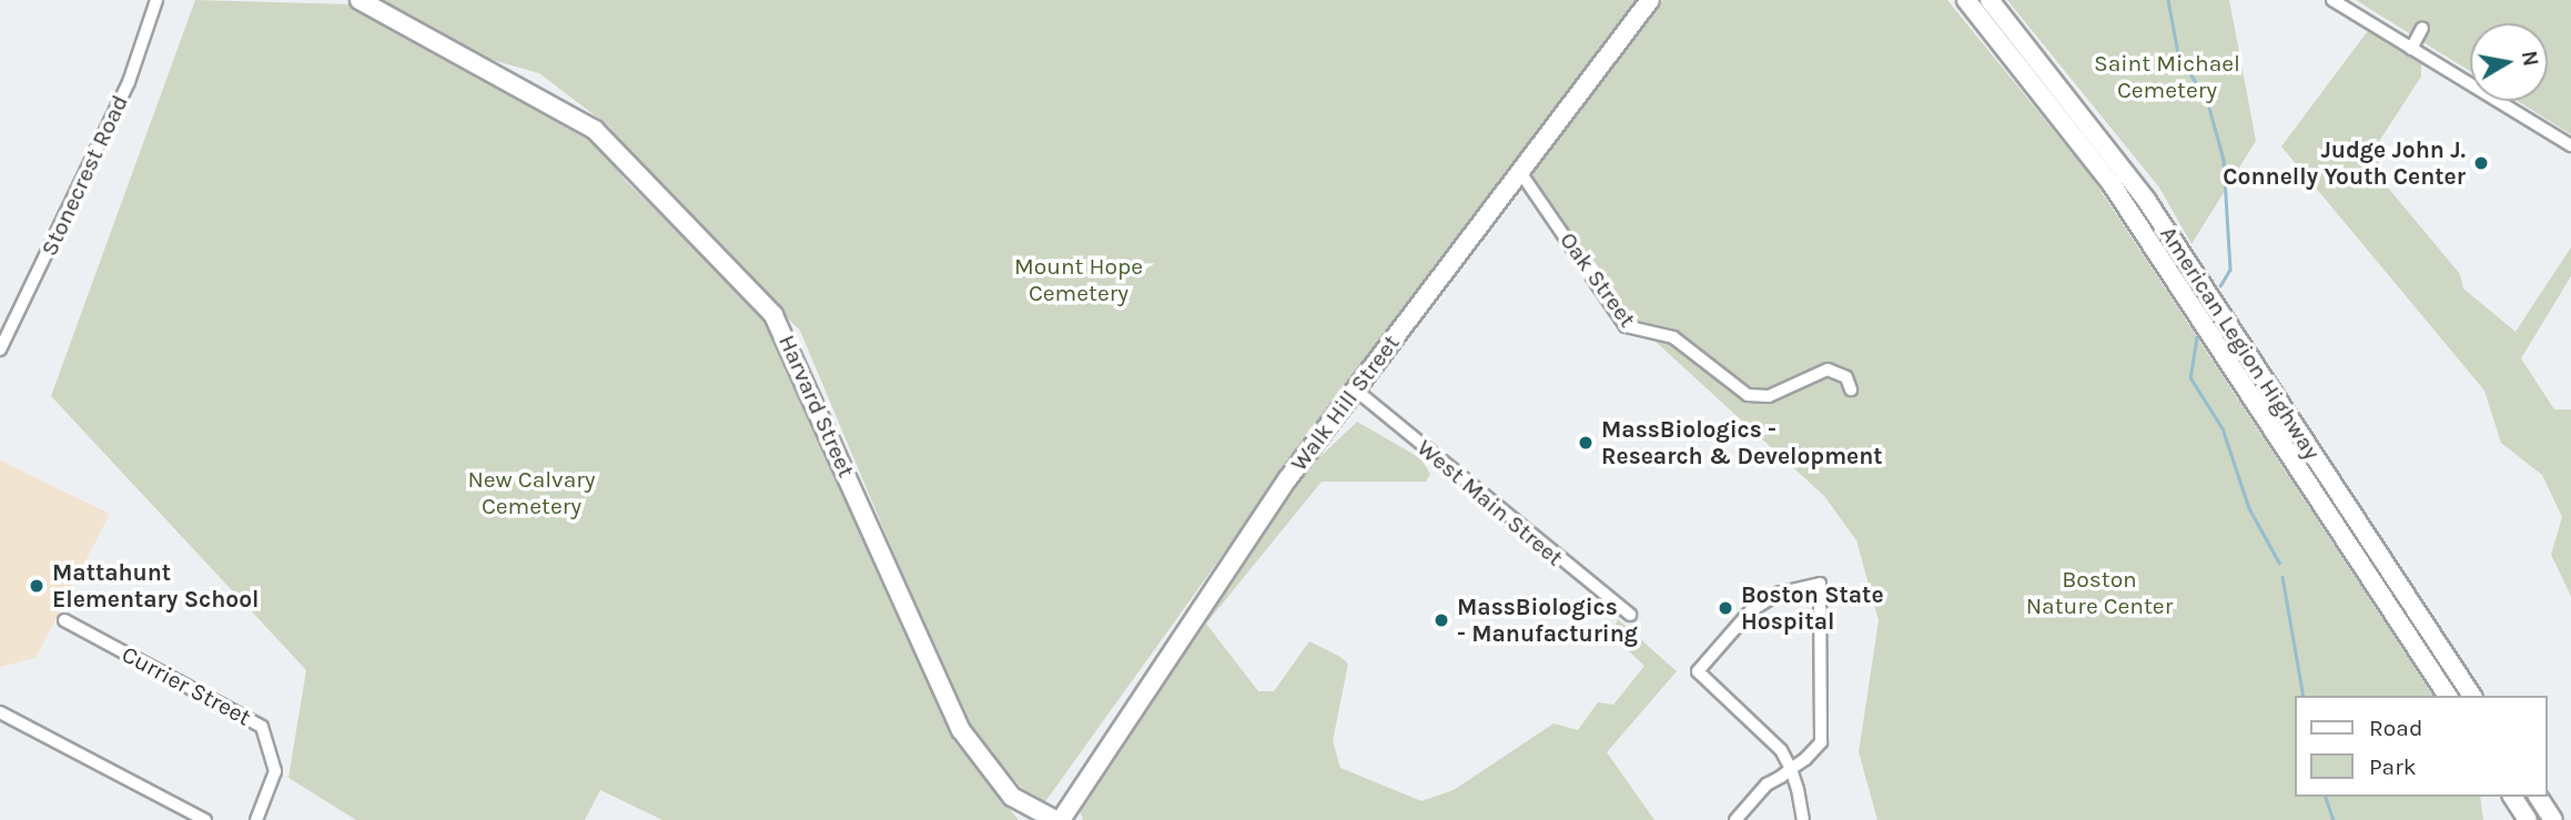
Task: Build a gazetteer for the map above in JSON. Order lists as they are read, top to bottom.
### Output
{
  "streets": {
    "main road": ["American Legion Highway", "Walk Hill Street", "Harvard Street"],
    "street": [
      "Stonecrest Road",
      "Oak Street",
      "West Main Street",
      "Currier Street"
    ]
  },
  "crossings": [
    ["Oak Street", "Walk Hill Street"],
    ["Walk Hill Street", "Harvard Street"],
    ["Walk Hill Street", "West Main Street"]
  ],
  "parks": [
    "Saint Michael Cemetery",
    "Mount Hope Cemetery",
    "New Calvary Cemetery",
    "Boston Nature Center"
  ],
  "places": [
    "Judge John J. Connelly Youth Center",
    "MassBiologics - Research & Development",
    "Mattahunt Elementary School",
    "Boston State Hospital",
    "MassBiologics - Manufacturing"
  ],
  "legend": ["Road", "Park"],
  "north": "right"
}
